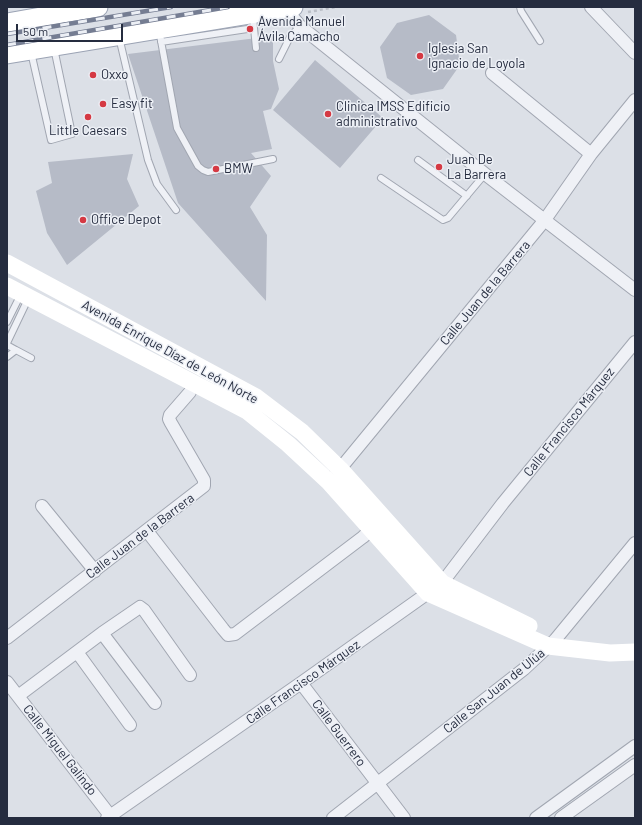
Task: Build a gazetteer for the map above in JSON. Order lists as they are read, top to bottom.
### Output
{
  "streets": {
    "main road": ["Avenida Enrique Díaz de León Norte"],
    "street": [
      "Calle Juan de la Barrera",
      "Calle Francisco Márquez",
      "Calle San Juan de Ulúa",
      "Calle Guerrero",
      "Calle Miguel Galindo"
    ]
  },
  "crossings": [
    ["Calle Juan de la Barrera", "Avenida Enrique Díaz de León Norte"],
    ["Avenida Enrique Díaz de León Norte", "Calle Francisco Márquez"],
    ["Avenida Enrique Díaz de León Norte", "Calle San Juan de Ulúa"],
    ["Calle Francisco Márquez", "Calle Guerrero"],
    ["Calle Francisco Márquez", "Calle Miguel Galindo"],
    ["Calle San Juan de Ulúa", "Calle Guerrero"]
  ],
  "places": [
    "Avenida Manuel Ávila Camacho",
    "Iglesia San Ignacio de Loyola",
    "Oxxo",
    "Easy fit",
    "Clinica IMSS Edificio administrativo",
    "Little Caesars",
    "Juan De La Barrera",
    "BMW",
    "Office Depot"
  ],
  "scale_bar": "50 m"
}
